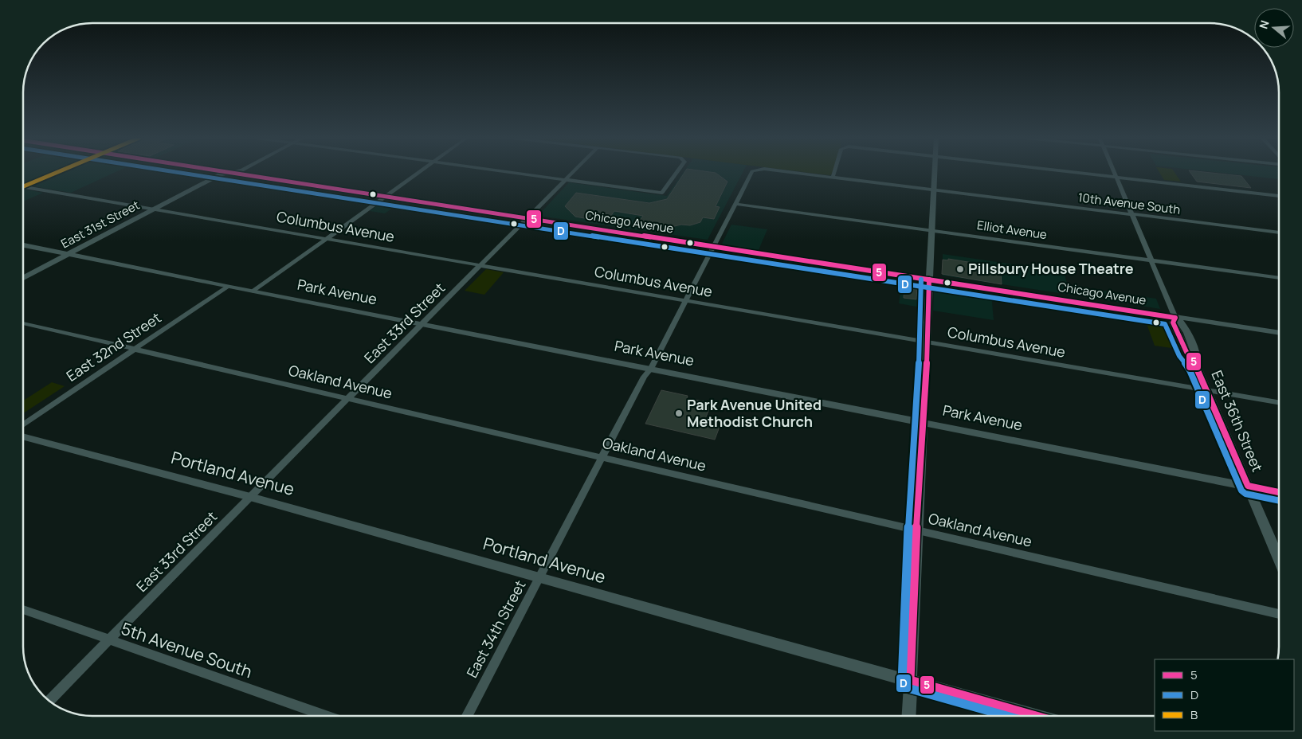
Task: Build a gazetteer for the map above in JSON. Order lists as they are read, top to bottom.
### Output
{
  "streets": {
    "street": [
      "10th Avenue South",
      "Chicago Avenue",
      "East 31st Street",
      "Columbus Avenue",
      "Elliot Avenue",
      "Park Avenue",
      "East 33rd Street",
      "East 32nd Street",
      "Oakland Avenue",
      "East 36th Street",
      "Portland Avenue",
      "East 34th Street",
      "5th Avenue South"
    ]
  },
  "crossings": [
    ["10th Avenue South", "East 36th Street"],
    ["Chicago Avenue", "East 31st Street"],
    ["Chicago Avenue", "East 33rd Street"],
    ["Chicago Avenue", "East 36th Street"],
    ["Chicago Avenue", "East 34th Street"],
    ["East 31st Street", "Columbus Avenue"],
    ["East 31st Street", "Park Avenue"],
    ["Columbus Avenue", "East 33rd Street"],
    ["Columbus Avenue", "East 36th Street"],
    ["Columbus Avenue", "East 34th Street"],
    ["Elliot Avenue", "East 36th Street"],
    ["Elliot Avenue", "East 34th Street"],
    ["Park Avenue", "East 33rd Street"],
    ["Park Avenue", "East 32nd Street"],
    ["Park Avenue", "East 36th Street"],
    ["Park Avenue", "East 34th Street"],
    ["East 33rd Street", "Oakland Avenue"],
    ["East 33rd Street", "Portland Avenue"],
    ["East 33rd Street", "5th Avenue South"],
    ["East 32nd Street", "Oakland Avenue"],
    ["Oakland Avenue", "East 34th Street"],
    ["Portland Avenue", "East 34th Street"]
  ],
  "places": ["Pillsbury House Theatre", "Park Avenue United Methodist Church"],
  "lines": ["transit line 5", "transit line D", "transit line B"],
  "legend": ["5", "D", "B"],
  "north": "left"
}
